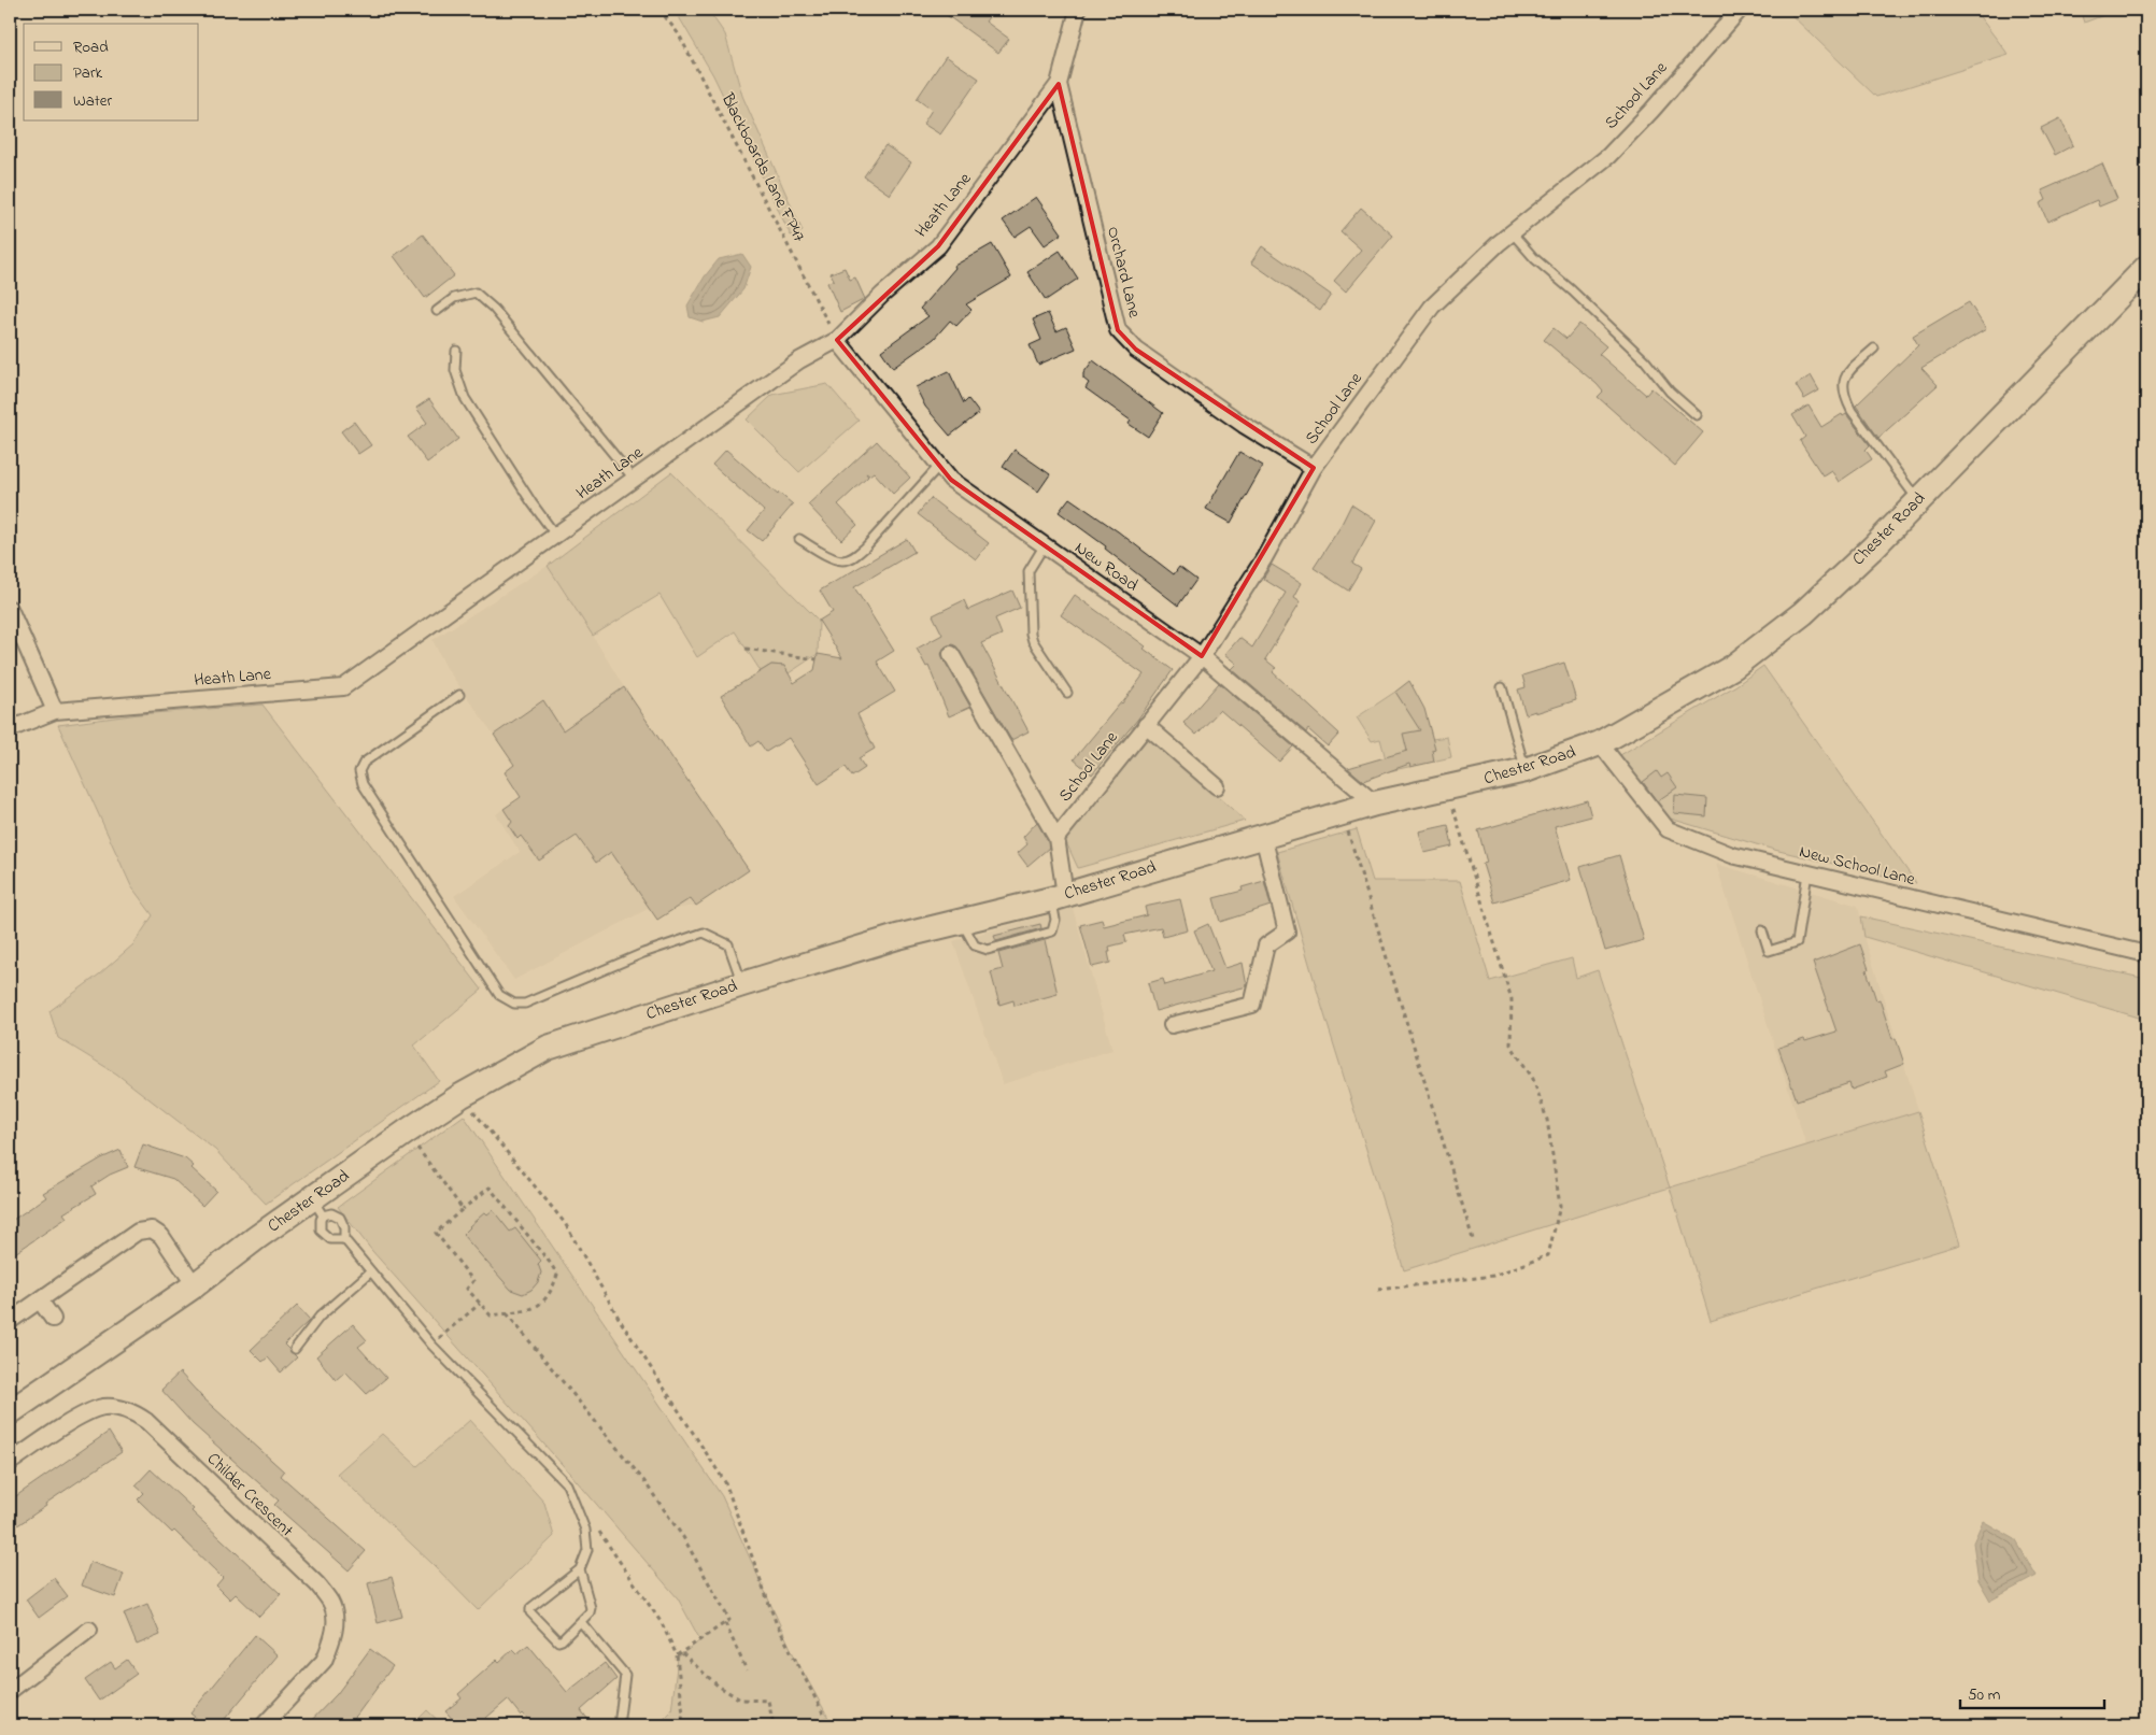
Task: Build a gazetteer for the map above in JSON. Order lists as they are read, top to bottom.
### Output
{
  "streets": {
    "main road": ["Chester Road"],
    "street": [
      "School Lane",
      "Heath Lane",
      "Orchard Lane",
      "New Road",
      "New School Lane",
      "Childer Crescent"
    ],
    "path": ["Blackboards Lane FP47"]
  },
  "crossings": [
    ["School Lane", "Orchard Lane"],
    ["School Lane", "New Road"],
    ["Blackboards Lane FP47", "Heath Lane"],
    ["Blackboards Lane FP47", "New Road"],
    ["Heath Lane", "Orchard Lane"],
    ["Heath Lane", "New Road"],
    ["Chester Road", "New Road"],
    ["Chester Road", "New School Lane"]
  ],
  "legend": ["Road", "Park", "Water"],
  "scale_bar": "50 m"
}
